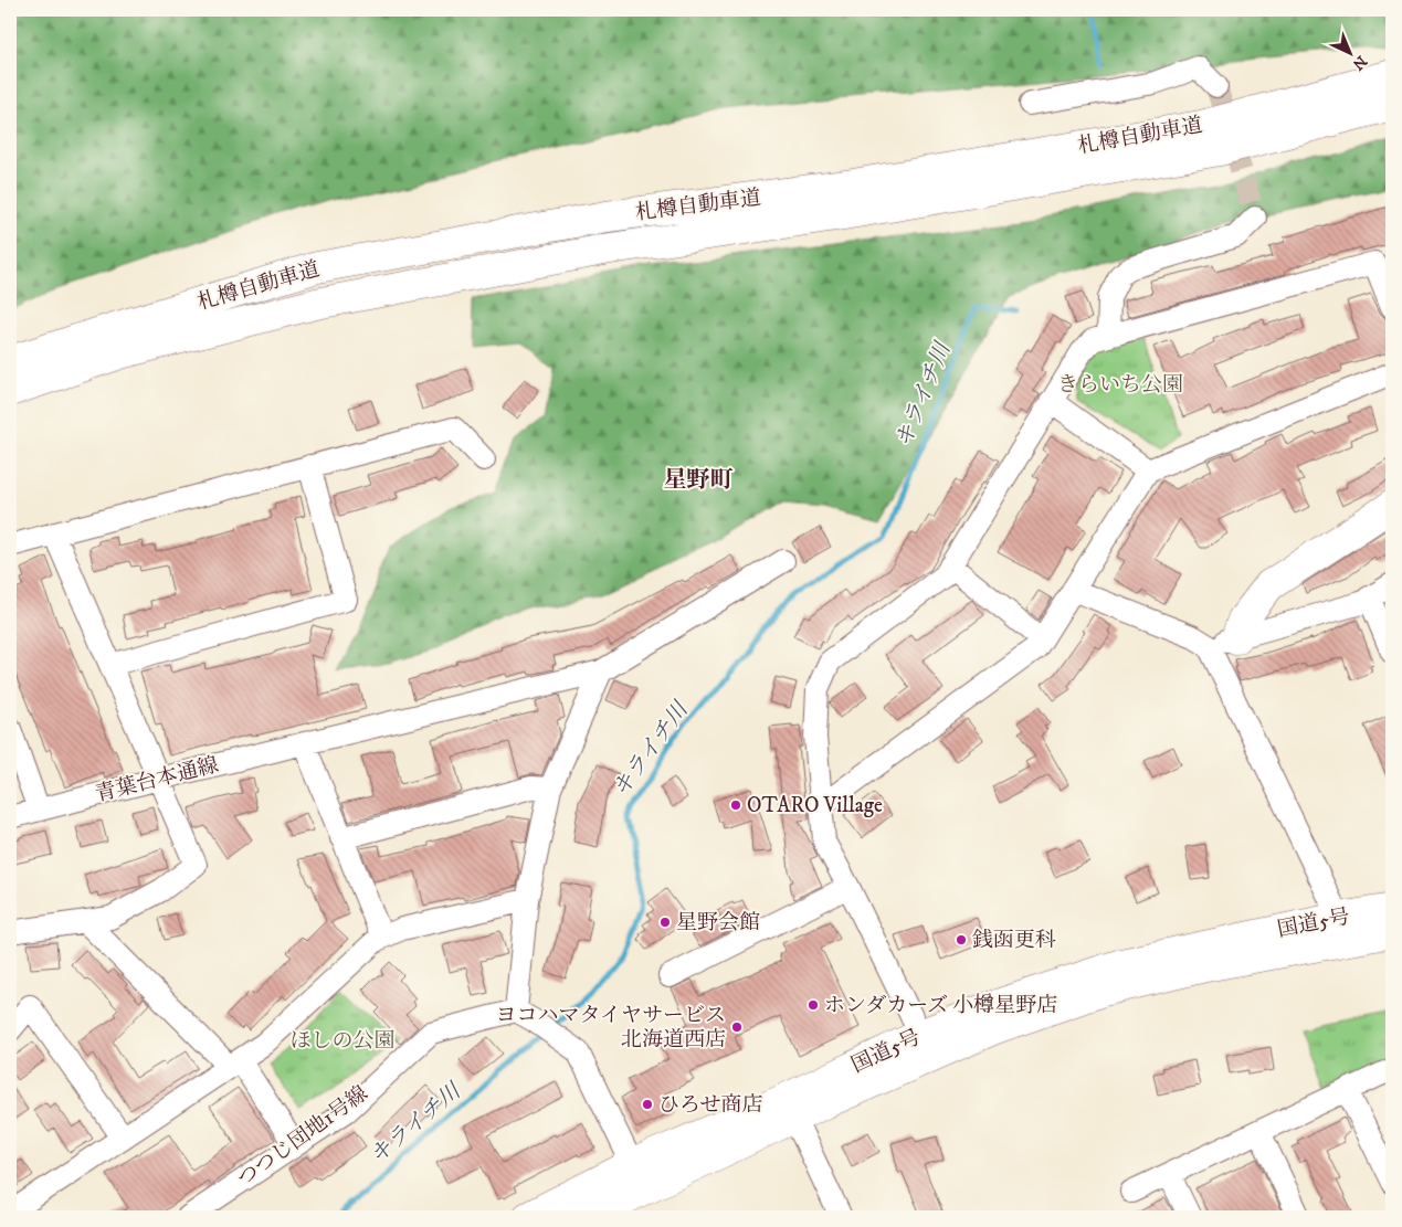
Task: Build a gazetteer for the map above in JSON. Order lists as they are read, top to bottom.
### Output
{
  "streets": {
    "main road": ["札樽自動車道", "国道5号"],
    "street": ["青葉台本通線", "つつじ団地1号線"]
  },
  "districts": ["星野町"],
  "water": ["キライチ川"],
  "parks": ["きらいち公園", "ほしの公園"],
  "places": [
    "OTARO Village",
    "星野会館",
    "銭函更科",
    "ホンダカーズ 小樽星野店",
    "ヨコハマタイヤサービス 北海道西店",
    "ひろせ商店"
  ],
  "north": "bottom right"
}
